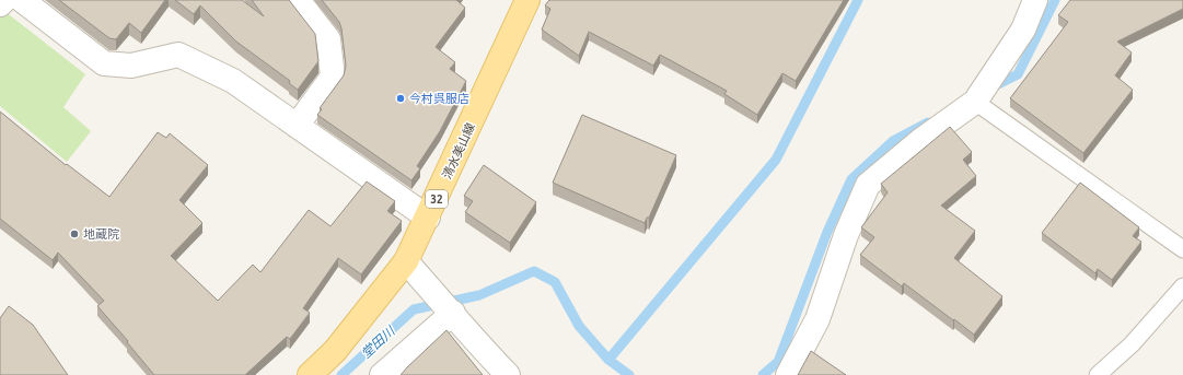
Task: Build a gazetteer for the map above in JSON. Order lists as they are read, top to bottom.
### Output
{
  "streets": {
    "main road": ["清水美山線", "32"]
  },
  "water": ["堂田川"],
  "places": ["今村呉服店", "地蔵院"]
}
